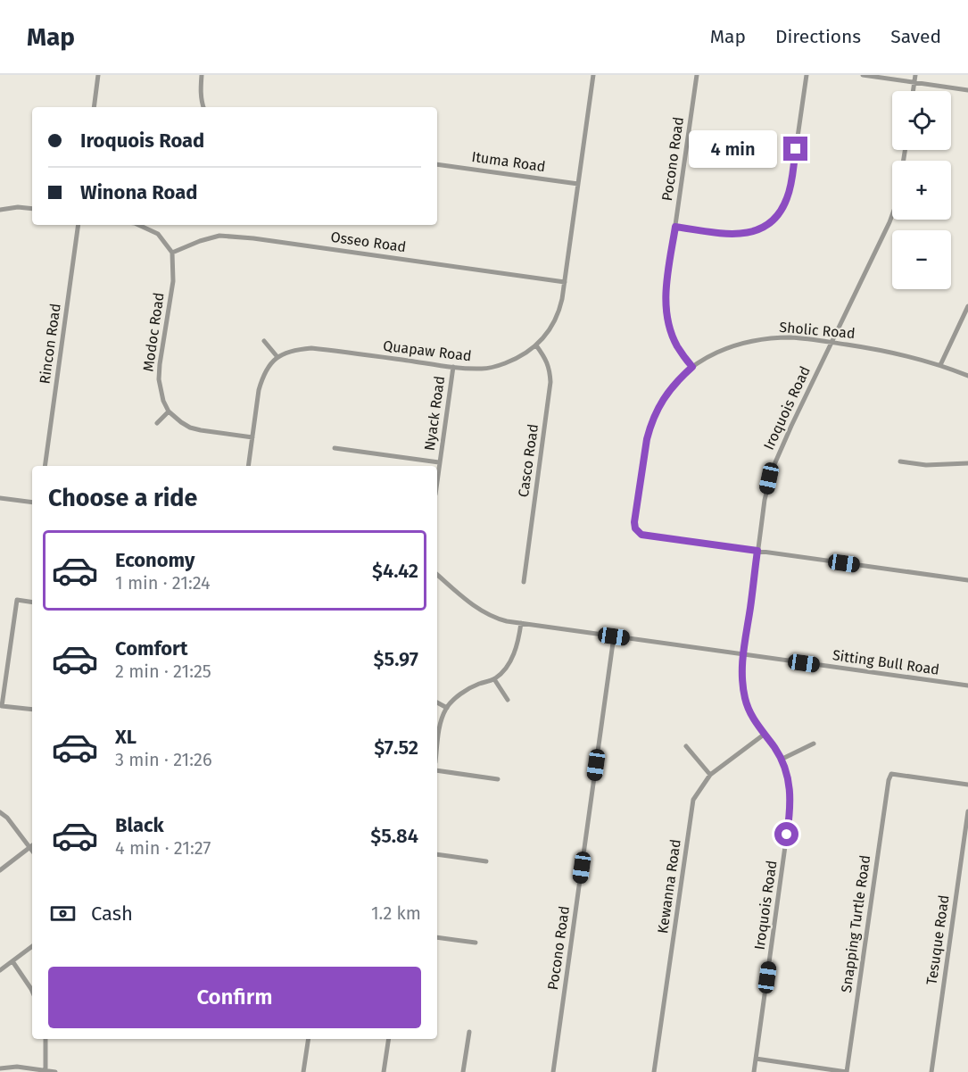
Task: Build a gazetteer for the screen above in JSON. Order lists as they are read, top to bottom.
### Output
{
  "streets": {
    "street": [
      "Pocono Road",
      "Ituma Road",
      "Osseo Road",
      "Sholic Road",
      "Modoc Road",
      "Rincon Road",
      "Quapaw Road",
      "Iroquois Road",
      "Nyack Road",
      "Casco Road",
      "Sitting Bull Road",
      "Kewanna Road",
      "Snapping Turtle Road",
      "Tesuque Road"
    ]
  },
  "crossings": [
    ["Pocono Road", "Sholic Road"],
    ["Pocono Road", "Sitting Bull Road"],
    ["Ituma Road", "Quapaw Road"],
    ["Osseo Road", "Modoc Road"],
    ["Osseo Road", "Quapaw Road"],
    ["Sholic Road", "Iroquois Road"],
    ["Quapaw Road", "Nyack Road"],
    ["Quapaw Road", "Casco Road"],
    ["Iroquois Road", "Sitting Bull Road"],
    ["Iroquois Road", "Kewanna Road"]
  ],
  "page": {
    "header": "Map",
    "nav": ["Map", "Directions", "Saved"],
    "map_buttons": ["+", "−"],
    "banner": ["Iroquois Road", "Winona Road"],
    "bubble": "4 min",
    "heading": "Choose a ride",
    "list": [
      {
        "name": "Economy",
        "note": "1 min · 21:24",
        "value": "$4.42"
      },
      {
        "name": "Comfort",
        "note": "2 min · 21:25",
        "value": "$5.97"
      },
      {
        "name": "XL",
        "note": "3 min · 21:26",
        "value": "$7.52"
      },
      {
        "name": "Black",
        "note": "4 min · 21:27",
        "value": "$5.84"
      }
    ],
    "pay": ["Cash", "1.2 km"],
    "buttons": "Confirm"
  }
}
